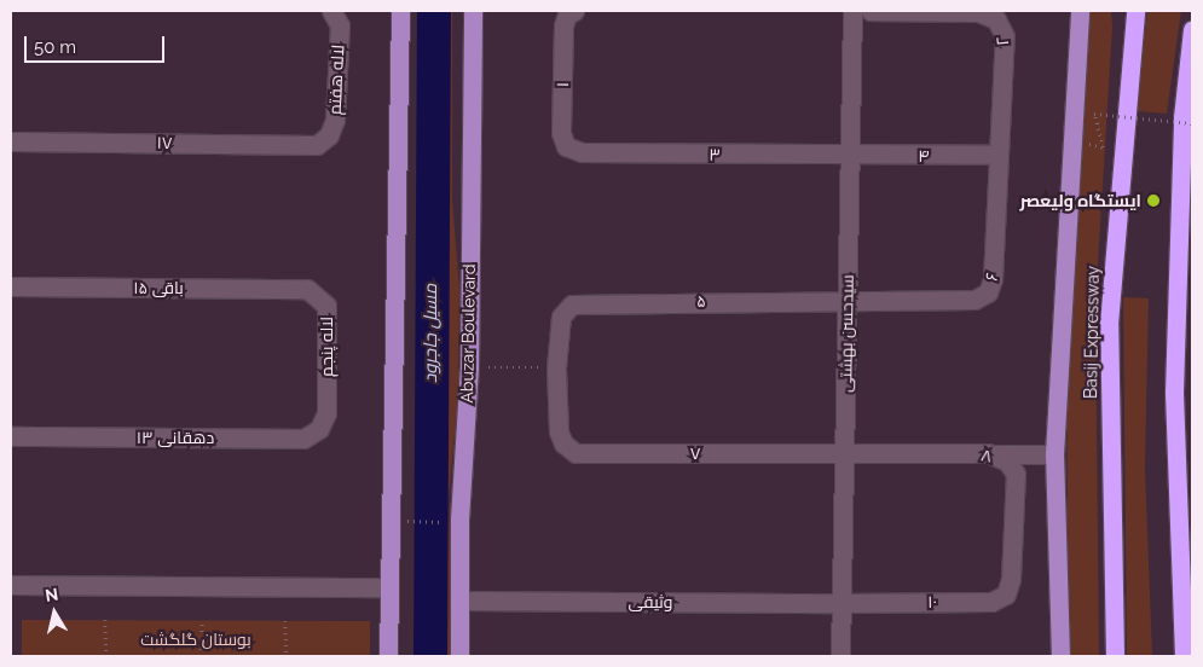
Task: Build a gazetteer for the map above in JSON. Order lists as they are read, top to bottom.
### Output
{
  "streets": {
    "highway": ["Basij Expressway"],
    "main road": ["Abuzar Boulevard"],
    "street": [
      "۲",
      "لاله هفتم",
      "۱",
      "۱۷",
      "۳",
      "۴",
      "۶",
      "باقی ۱۵",
      "۵",
      "سیدحسن بهشتی",
      "لاله پنجم",
      "دهقانی ۱۳",
      "۷",
      "۸",
      "وثیقی",
      "۱۰"
    ]
  },
  "crossings": [
    ["۲", "۴"],
    ["۲", "۶"],
    ["لاله هفتم", "۱۷"],
    ["۱", "۳"],
    ["۳", "۴"],
    ["۳", "سیدحسن بهشتی"],
    ["۴", "۶"],
    ["۴", "سیدحسن بهشتی"],
    ["۶", "۵"],
    ["۶", "سیدحسن بهشتی"],
    ["باقی ۱۵", "لاله پنجم"],
    ["۵", "سیدحسن بهشتی"],
    ["۵", "۷"],
    ["Abuzar Boulevard", "وثیقی"],
    ["سیدحسن بهشتی", "۷"],
    ["سیدحسن بهشتی", "۸"],
    ["سیدحسن بهشتی", "وثیقی"],
    ["سیدحسن بهشتی", "۱۰"],
    ["لاله پنجم", "دهقانی ۱۳"],
    ["۷", "۸"],
    ["۸", "۱۰"],
    ["وثیقی", "۱۰"]
  ],
  "water": ["مسیل جاجرود"],
  "parks": ["بوستان گلگشت"],
  "places": ["ایستگاه ولیعصر"],
  "scale_bar": "50 m",
  "north": "top"
}
